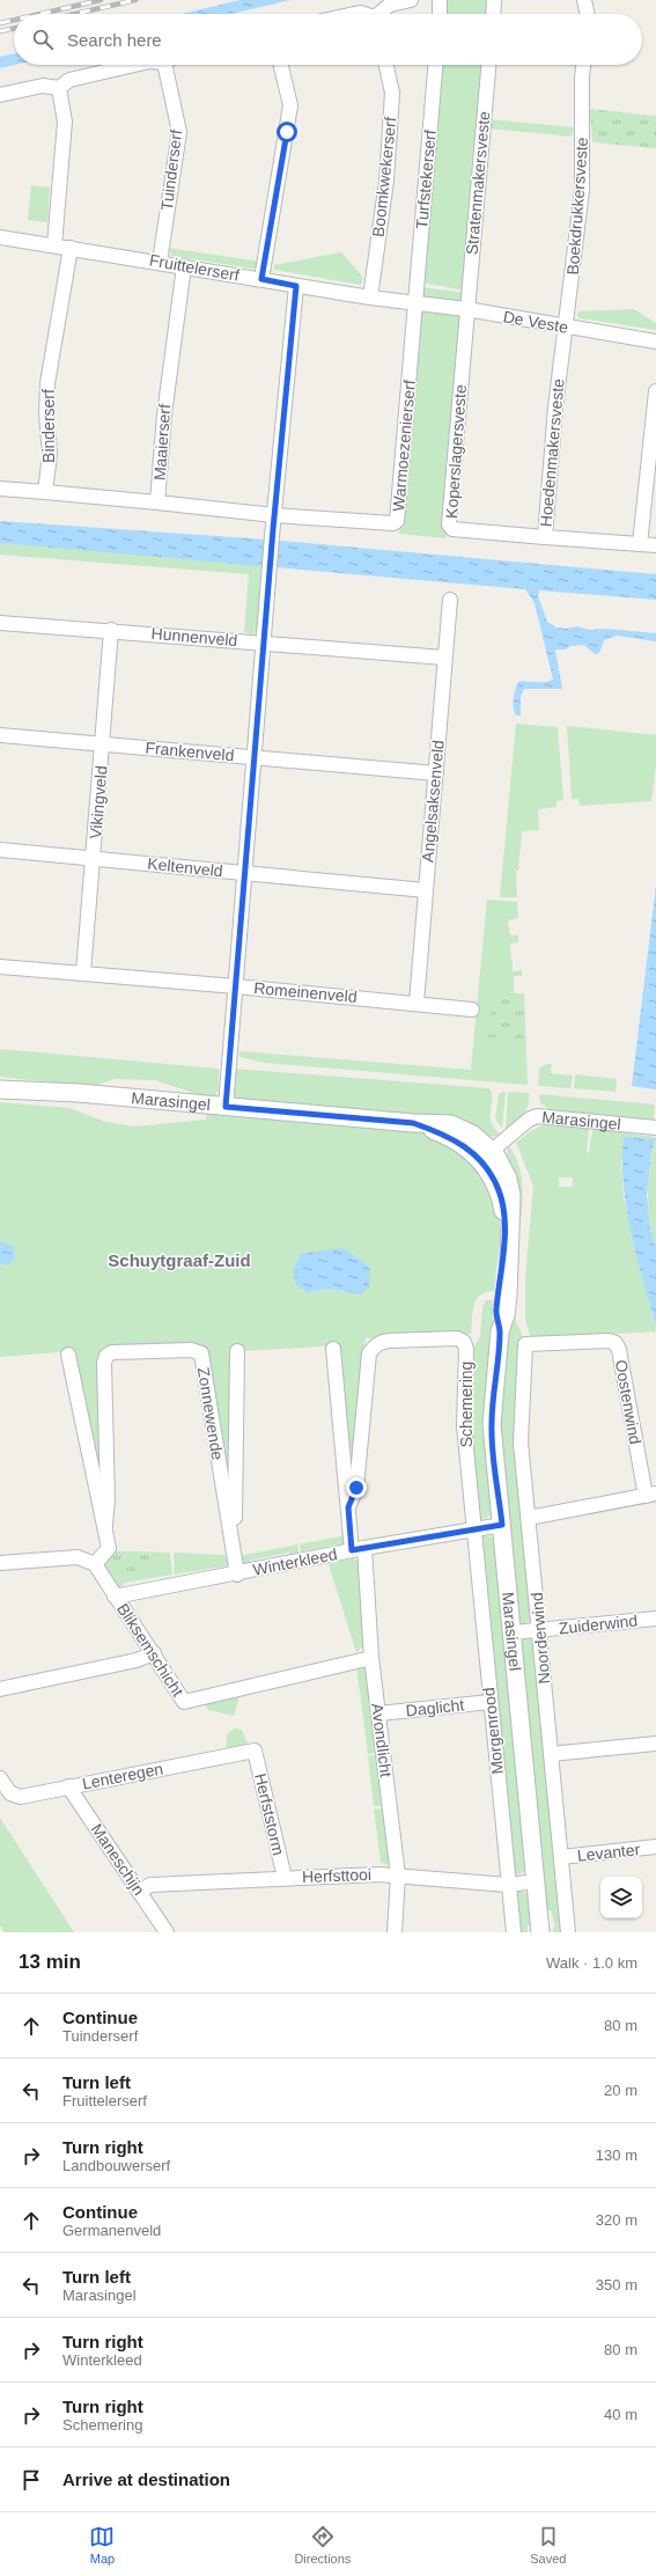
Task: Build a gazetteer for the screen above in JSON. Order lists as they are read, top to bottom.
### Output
{
  "streets": {
    "street": [
      "Tuinderserf",
      "Boomkwekerserf",
      "Turfstekerserf",
      "Stratenmakersveste",
      "Boekdrukkersveste",
      "Fruittelerserf",
      "De Veste",
      "Binderserf",
      "Maaierserf",
      "Warmoezenierserf",
      "Koperslagersveste",
      "Hoedenmakersveste",
      "Hunnenveld",
      "Frankenveld",
      "Angelsaksenveld",
      "Vikingveld",
      "Keltenveld",
      "Romeinenveld",
      "Marasingel",
      "Oostenwind",
      "Schemering",
      "Zonnewende",
      "Winterkleed",
      "Zuiderwind",
      "Noorderwind",
      "Bliksemschicht",
      "Daglicht",
      "Morgenrood",
      "Avondlicht",
      "Lenteregen",
      "Herfststorm",
      "Levanter",
      "Maneschijn",
      "Herfsttooi"
    ]
  },
  "crossings": [
    ["Tuinderserf", "Fruittelerserf"],
    ["Boomkwekerserf", "Fruittelerserf"],
    ["Turfstekerserf", "Fruittelerserf"],
    ["Turfstekerserf", "De Veste"],
    ["Turfstekerserf", "Warmoezenierserf"],
    ["Stratenmakersveste", "De Veste"],
    ["Stratenmakersveste", "Koperslagersveste"],
    ["Boekdrukkersveste", "De Veste"],
    ["Boekdrukkersveste", "Hoedenmakersveste"],
    ["Fruittelerserf", "De Veste"],
    ["Fruittelerserf", "Binderserf"],
    ["Fruittelerserf", "Maaierserf"],
    ["Fruittelerserf", "Warmoezenierserf"],
    ["De Veste", "Warmoezenierserf"],
    ["De Veste", "Koperslagersveste"],
    ["De Veste", "Hoedenmakersveste"],
    ["Maaierserf", "Warmoezenierserf"],
    ["Koperslagersveste", "Hoedenmakersveste"],
    ["Hunnenveld", "Angelsaksenveld"],
    ["Hunnenveld", "Vikingveld"],
    ["Frankenveld", "Angelsaksenveld"],
    ["Frankenveld", "Vikingveld"],
    ["Angelsaksenveld", "Keltenveld"],
    ["Angelsaksenveld", "Romeinenveld"],
    ["Vikingveld", "Keltenveld"],
    ["Vikingveld", "Romeinenveld"],
    ["Marasingel", "Winterkleed"],
    ["Marasingel", "Zuiderwind"],
    ["Marasingel", "Herfsttooi"],
    ["Oostenwind", "Noorderwind"],
    ["Schemering", "Winterkleed"],
    ["Schemering", "Morgenrood"],
    ["Schemering", "Avondlicht"],
    ["Zonnewende", "Winterkleed"],
    ["Zonnewende", "Bliksemschicht"],
    ["Winterkleed", "Bliksemschicht"],
    ["Winterkleed", "Morgenrood"],
    ["Winterkleed", "Avondlicht"],
    ["Zuiderwind", "Noorderwind"],
    ["Noorderwind", "Levanter"],
    ["Bliksemschicht", "Avondlicht"],
    ["Daglicht", "Morgenrood"],
    ["Daglicht", "Avondlicht"],
    ["Morgenrood", "Herfsttooi"],
    ["Avondlicht", "Herfsttooi"],
    ["Lenteregen", "Herfststorm"],
    ["Lenteregen", "Maneschijn"],
    ["Herfststorm", "Herfsttooi"],
    ["Maneschijn", "Herfsttooi"]
  ],
  "districts": ["Schuytgraaf-Zuid"],
  "page": {
    "search": "Search here",
    "heading": ["13 min", "Walk · 1.0 km"],
    "list": [
      ["Continue", "Tuinderserf", "80 m"],
      ["Turn left", "Fruittelerserf", "20 m"],
      ["Turn right", "Landbouwerserf", "130 m"],
      ["Continue", "Germanenveld", "320 m"],
      ["Turn left", "Marasingel", "350 m"],
      ["Turn right", "Winterkleed", "80 m"],
      ["Turn right", "Schemering", "40 m"],
      "Arrive at destination"
    ],
    "nav": ["Map", "Directions", "Saved"]
  }
}
